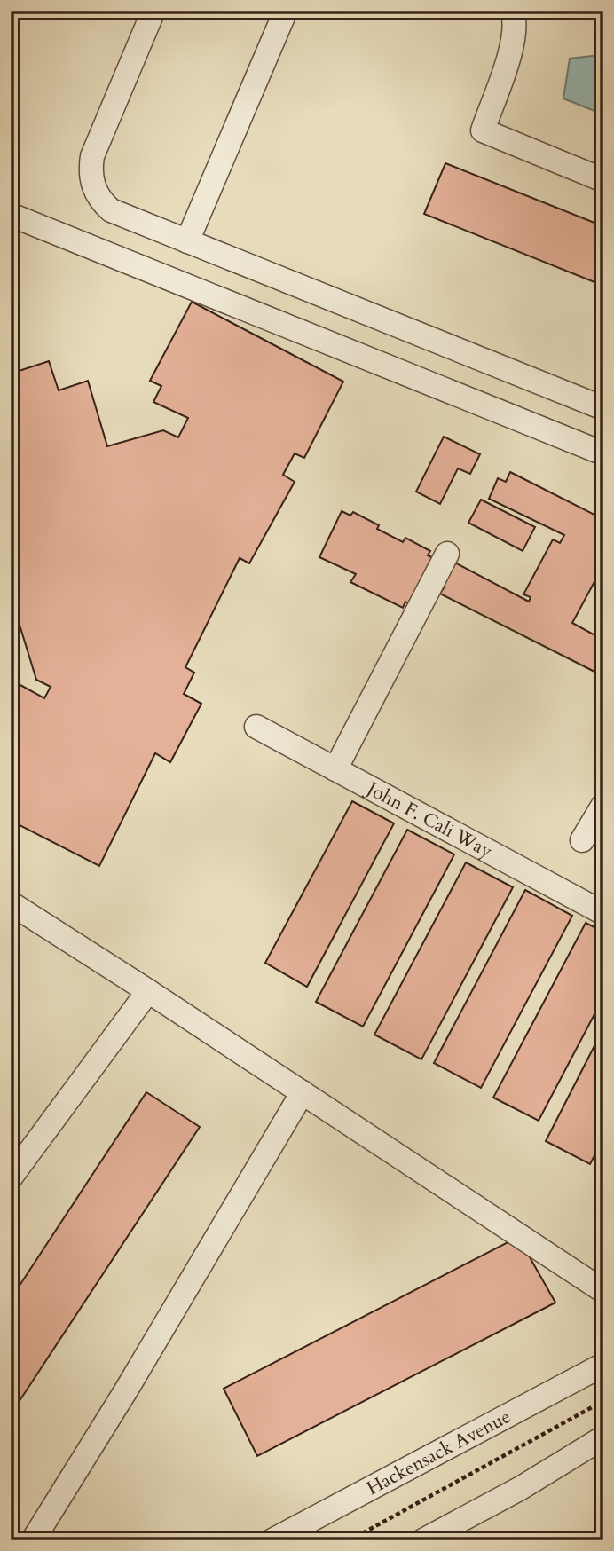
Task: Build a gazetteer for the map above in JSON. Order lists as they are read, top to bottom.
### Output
{
  "streets": {
    "street": ["John F. Cali Way", "Hackensack Avenue"]
  }
}
